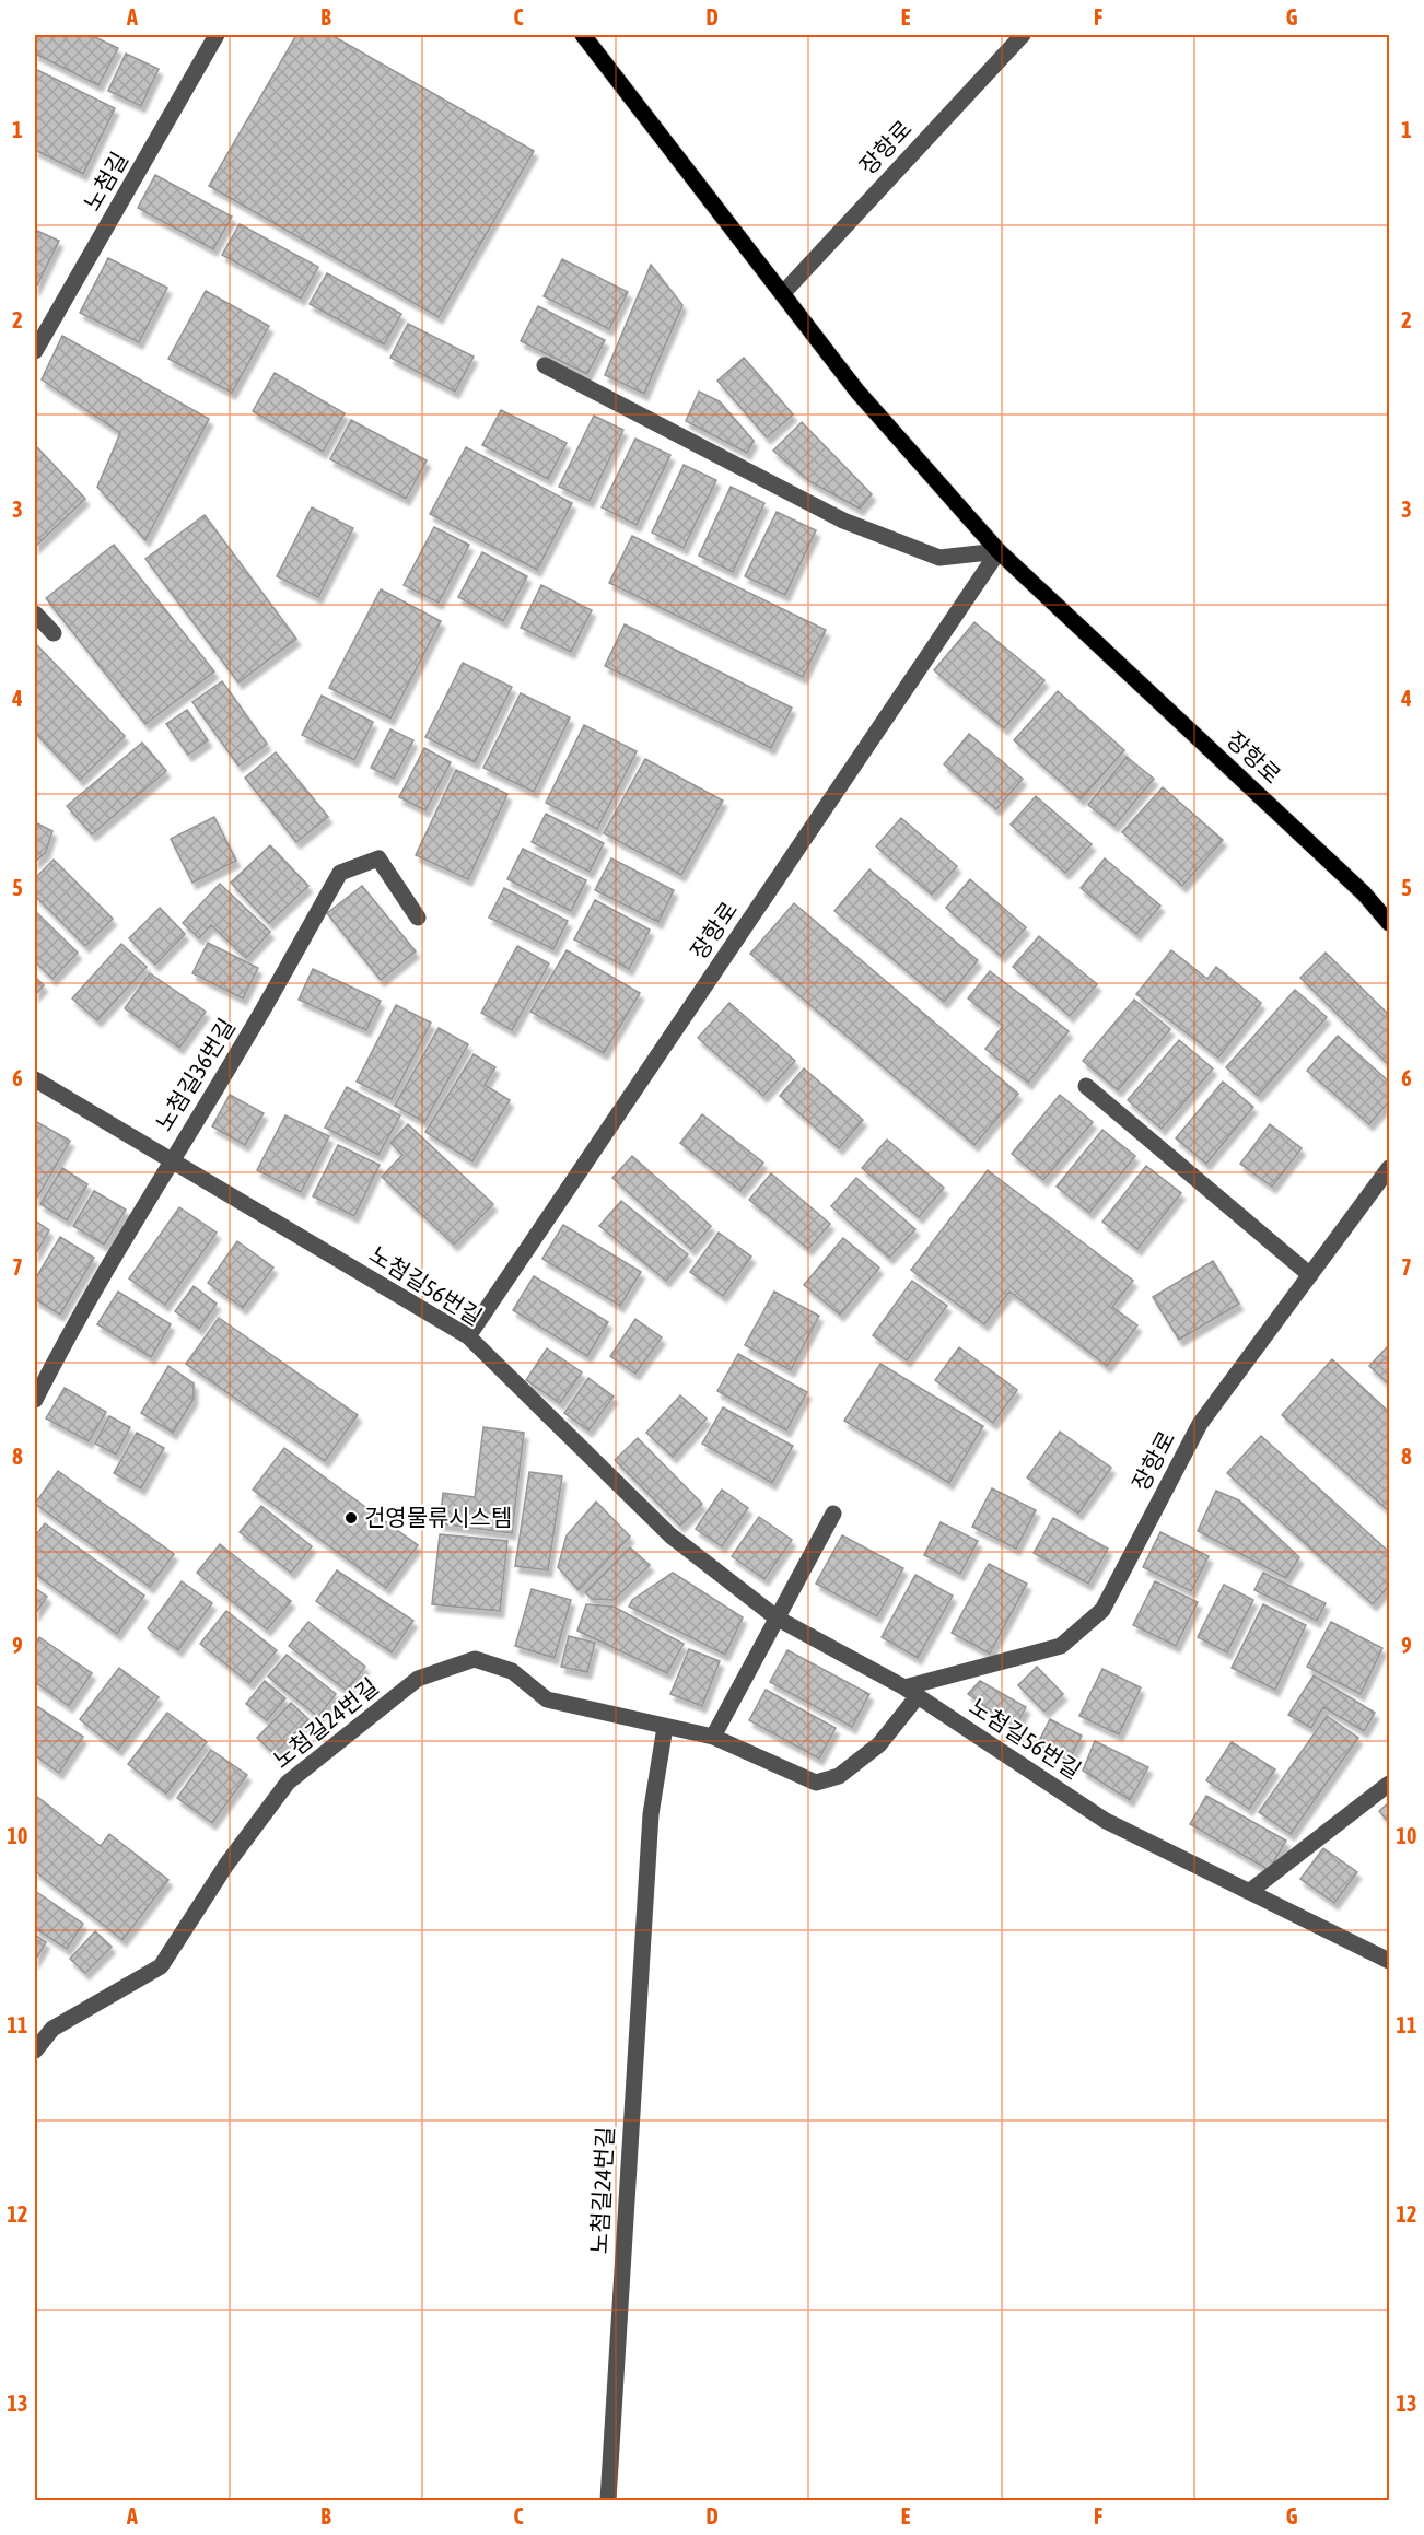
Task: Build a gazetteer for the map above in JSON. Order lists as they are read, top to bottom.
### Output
{
  "streets": {
    "main road": ["장항로"],
    "street": [
      "노첨길",
      "노첨길36번길",
      "노첨길56번길",
      "노첨길24번길"
    ]
  },
  "crossings": [
    ["장항로", "노첨길56번길"],
    ["장항로", "노첨길24번길"],
    ["노첨길36번길", "노첨길56번길"],
    ["노첨길56번길", "노첨길24번길"]
  ],
  "places": ["건영물류시스템"],
  "grid": {
    "columns": [
      "A",
      "B",
      "C",
      "D",
      "E",
      "F",
      "G"
    ],
    "rows": [
      "1",
      "2",
      "3",
      "4",
      "5",
      "6",
      "7",
      "8",
      "9",
      "10",
      "11",
      "12",
      "13"
    ]
  }
}
